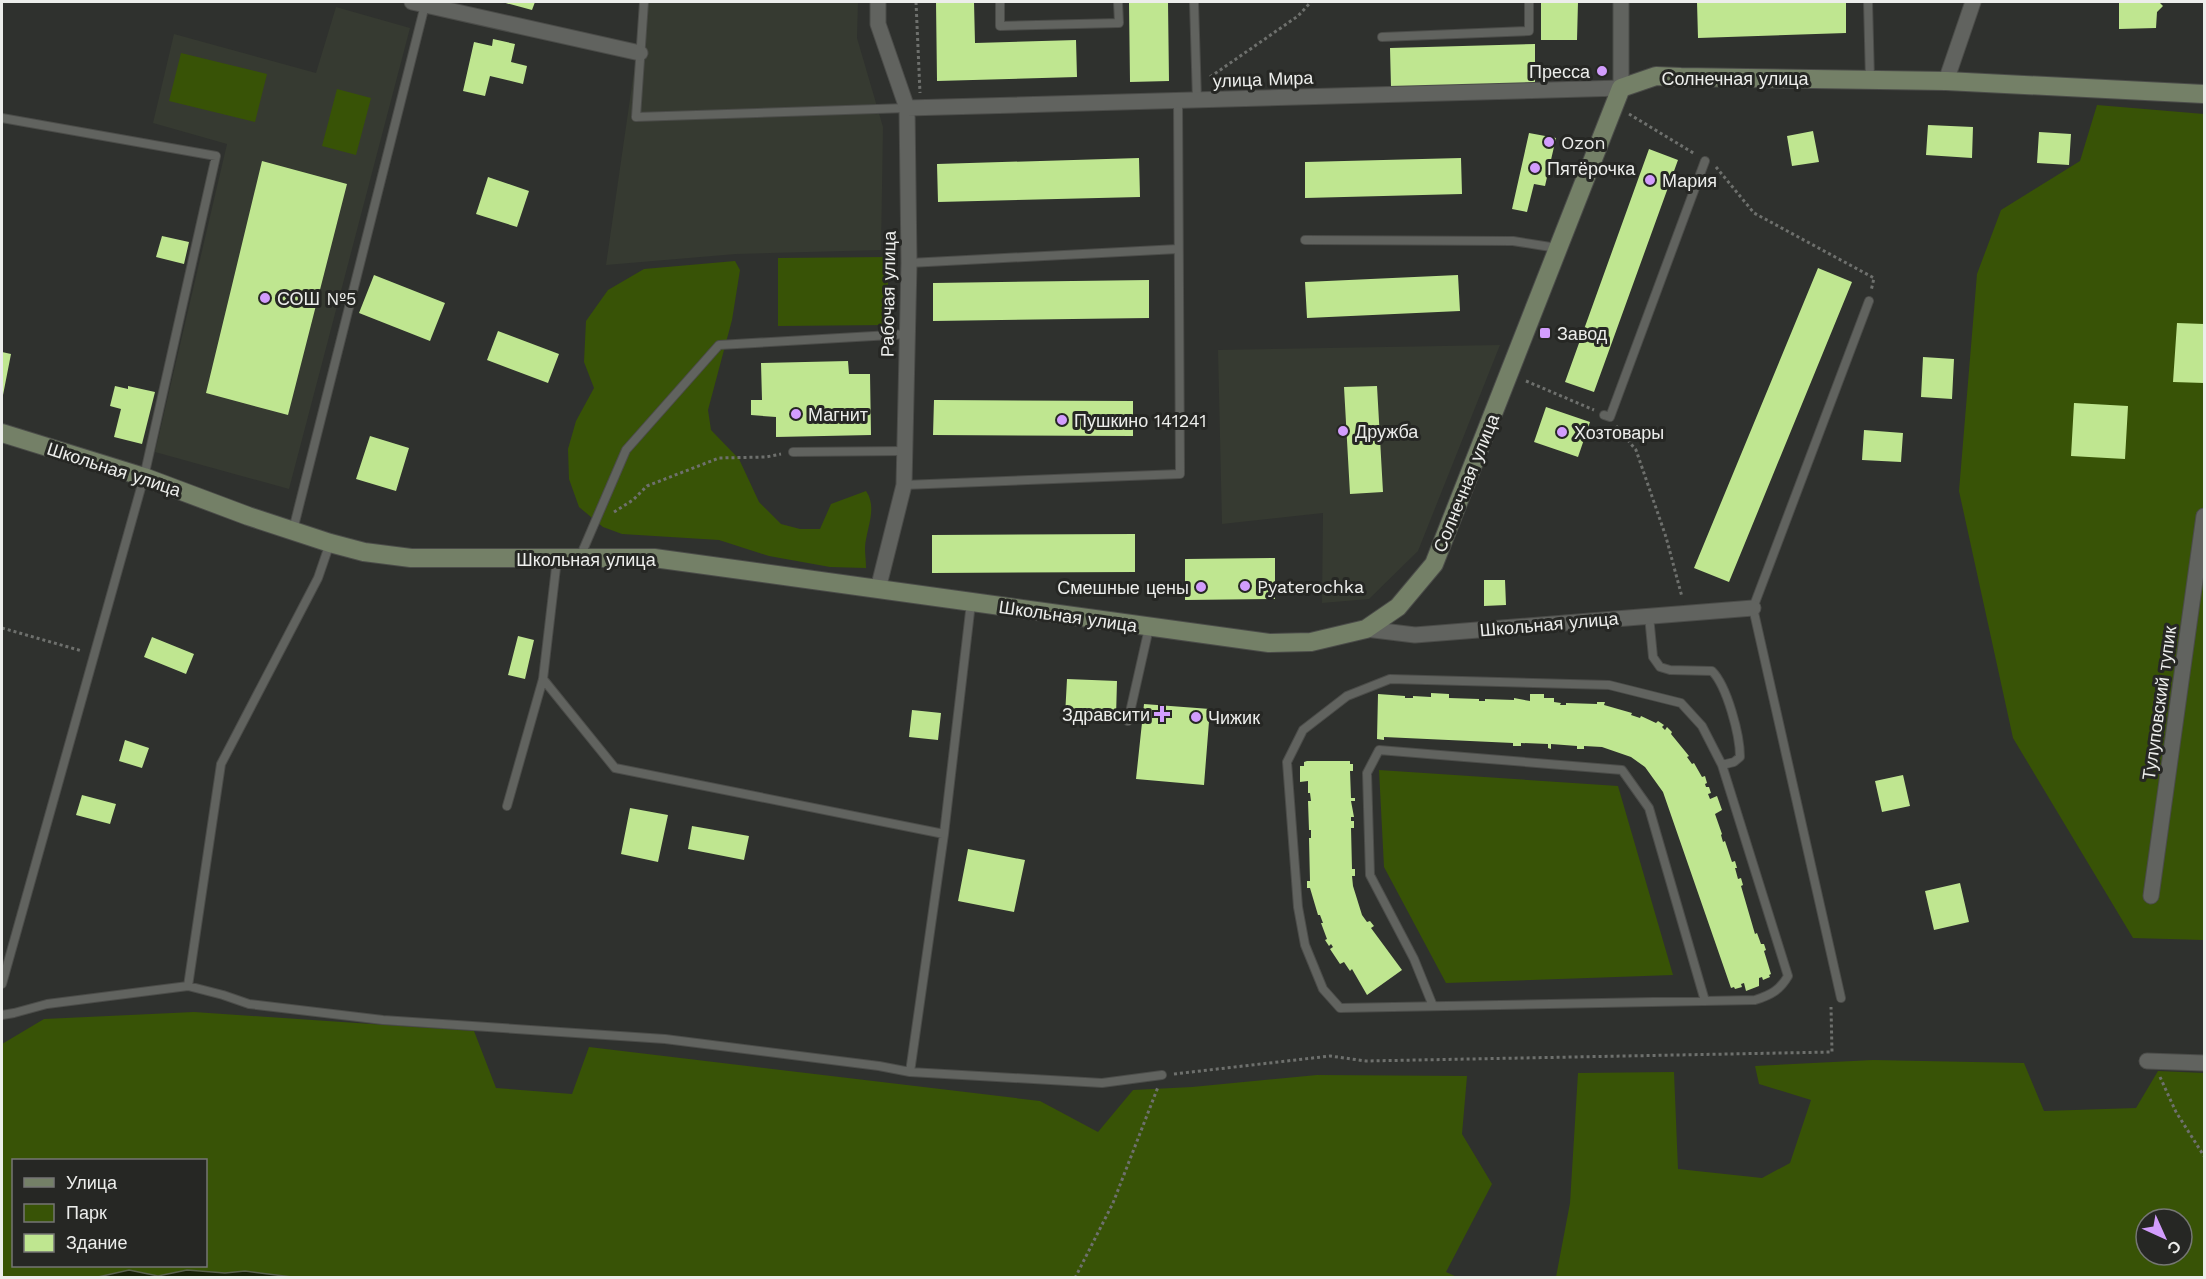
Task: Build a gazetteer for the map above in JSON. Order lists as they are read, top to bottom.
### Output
{
  "streets": {
    "street": [
      "Солнечная улица",
      "улица Мира",
      "Рабочая улица",
      "Школьная улица",
      "Тулуповский тупик"
    ]
  },
  "crossings": [
    ["Солнечная улица", "улица Мира"],
    ["Солнечная улица", "Школьная улица"],
    ["улица Мира", "Рабочая улица"],
    ["Рабочая улица", "Школьная улица"]
  ],
  "places": {
    "other": [
      "Пресса",
      "Ozon",
      "Пятёрочка",
      "Мария",
      "СОШ №5",
      "Магнит",
      "Пушкино 141241",
      "Дружба",
      "Хозтовары",
      "Pyaterochka",
      "Смешные цены",
      "Чижик"
    ],
    "transit": ["Завод"],
    "health": ["Здравсити"]
  },
  "legend": ["Улица", "Парк", "Здание"],
  "north": "bottom right"
}
